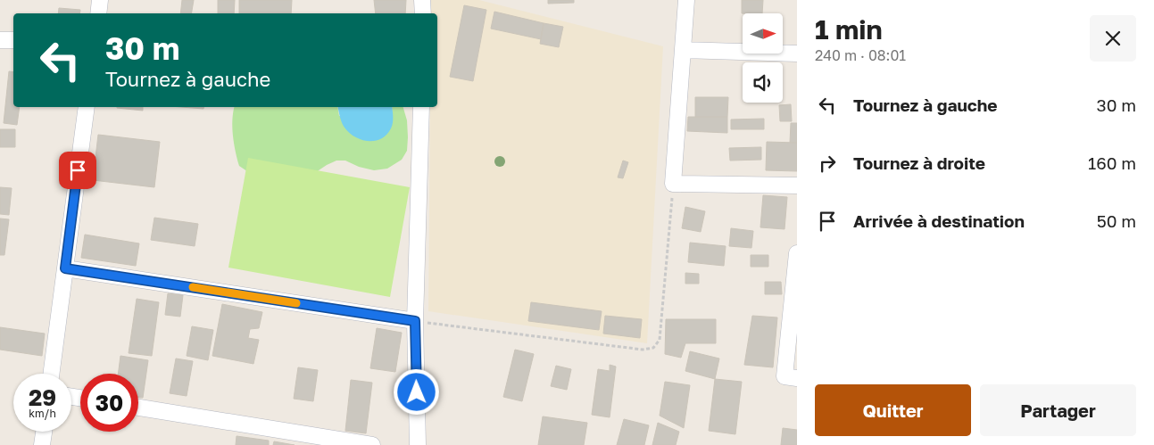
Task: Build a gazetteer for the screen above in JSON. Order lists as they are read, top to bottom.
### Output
{
  "north": "right",
  "page": {
    "heading": ["1 min", "240 m · 08:01"],
    "turn": ["30 m", "Tournez à gauche"],
    "list": [
      {
        "name": "Tournez à gauche",
        "value": "30 m"
      },
      {
        "name": "Tournez à droite",
        "value": "160 m"
      },
      {
        "name": "Arrivée à destination",
        "value": "50 m"
      }
    ],
    "speed": "29 km/h",
    "limit": "30",
    "buttons": ["Quitter", "Partager"]
  }
}
